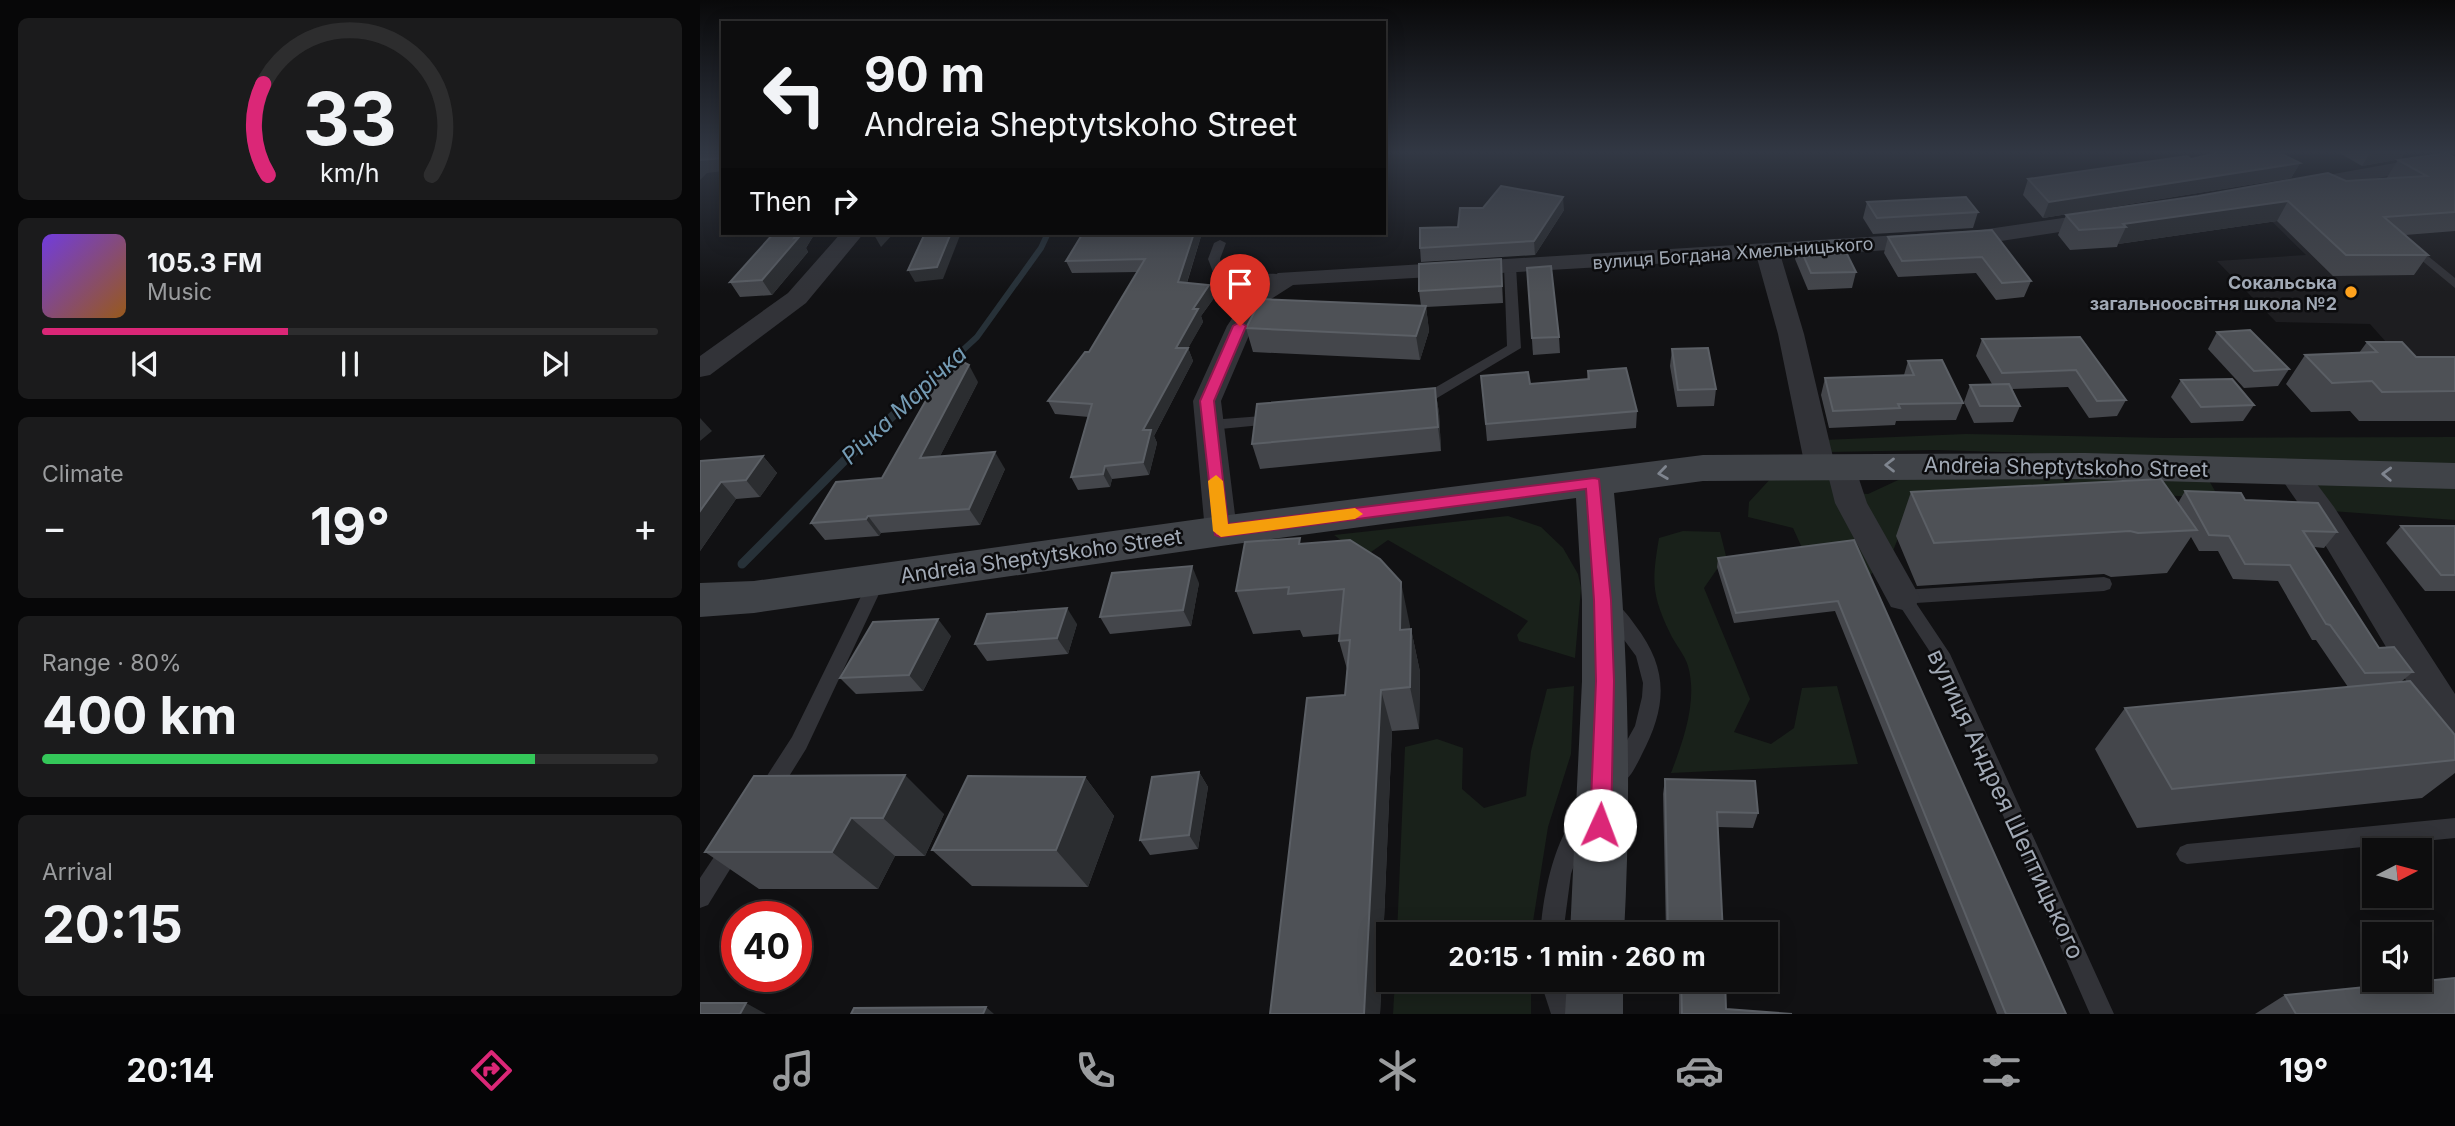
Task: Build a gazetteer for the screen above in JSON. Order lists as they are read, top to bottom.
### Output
{
  "streets": {
    "street": ["вулиця Богдана Хмельницького", "Andreia Sheptytskoho Street"],
    "lane": ["вулиця Андрея Шептицького"]
  },
  "one_way": ["Andreia Sheptytskoho Street"],
  "water": ["Річка Марічка"],
  "places": ["Сокальська загальноосвітня школа №2"],
  "north": "right",
  "page": {
    "turn": ["90 m", "Andreia Sheptytskoho Street"],
    "then": "Then",
    "song": ["105.3 FM", "Music"],
    "tile": [
      "Climate",
      ["Range · 80%", "400 km"],
      ["Arrival", "20:15"]
    ],
    "heat": ["−", "19°", "+"],
    "limit": "40",
    "trip": "20:15 · 1 min · 260 m",
    "tabs": ["20:14", "19°"],
    "gauge": ["33", "km/h"]
  }
}
